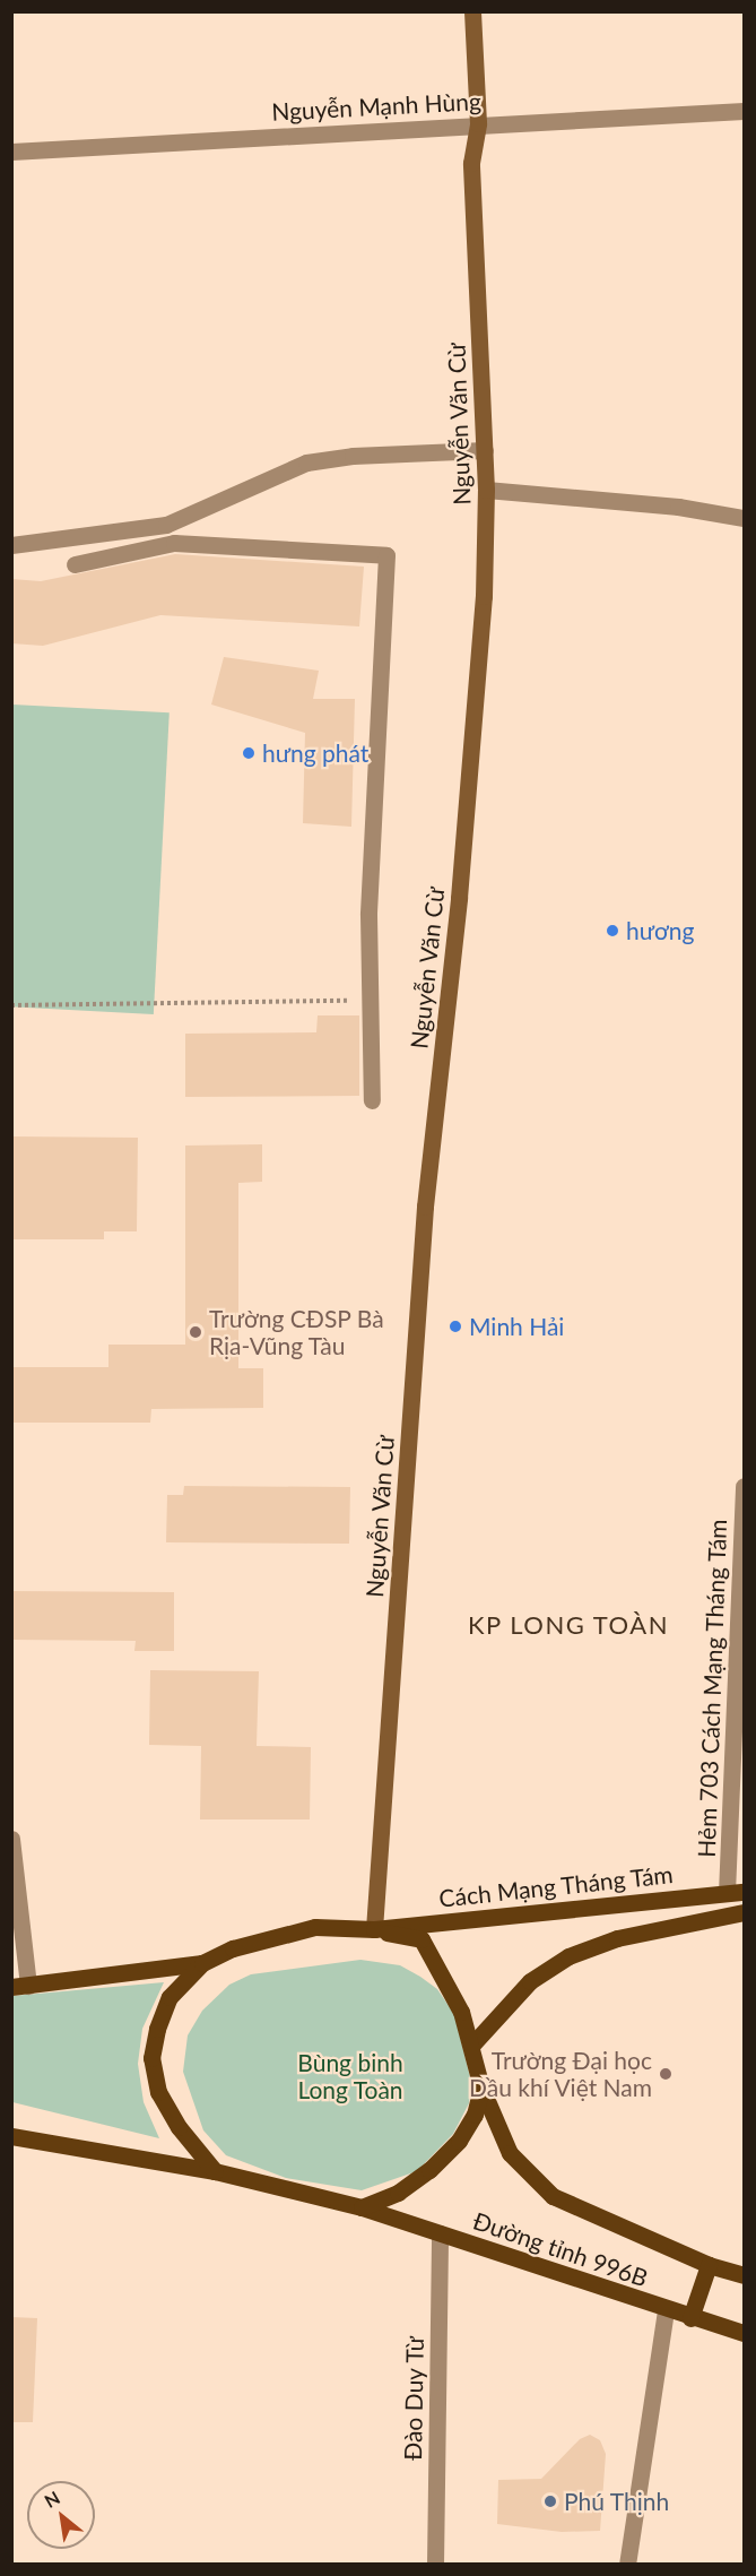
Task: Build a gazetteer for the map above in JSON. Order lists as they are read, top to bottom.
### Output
{
  "streets": {
    "main road": ["Nguyễn Văn Cừ", "Cách Mạng Tháng Tám", "Đường tỉnh 996B"],
    "street": ["Nguyễn Mạnh Hùng", "Hẻm 703 Cách Mạng Tháng Tám", "Đào Duy Từ"]
  },
  "crossings": [
    ["Nguyễn Mạnh Hùng", "Nguyễn Văn Cừ"],
    ["Nguyễn Văn Cừ", "Cách Mạng Tháng Tám"],
    ["Hẻm 703 Cách Mạng Tháng Tám", "Cách Mạng Tháng Tám"],
    ["Đường tỉnh 996B", "Đào Duy Từ"]
  ],
  "districts": ["KP LONG TOÀN"],
  "parks": ["Bùng binh Long Toàn"],
  "places": [
    "hưng phát",
    "hương",
    "Minh Hải",
    "Trường CĐSP Bà Rịa-Vũng Tàu",
    "Trường Đại học Dầu khí Việt Nam",
    "Phú Thịnh"
  ],
  "north": "top left"
}
